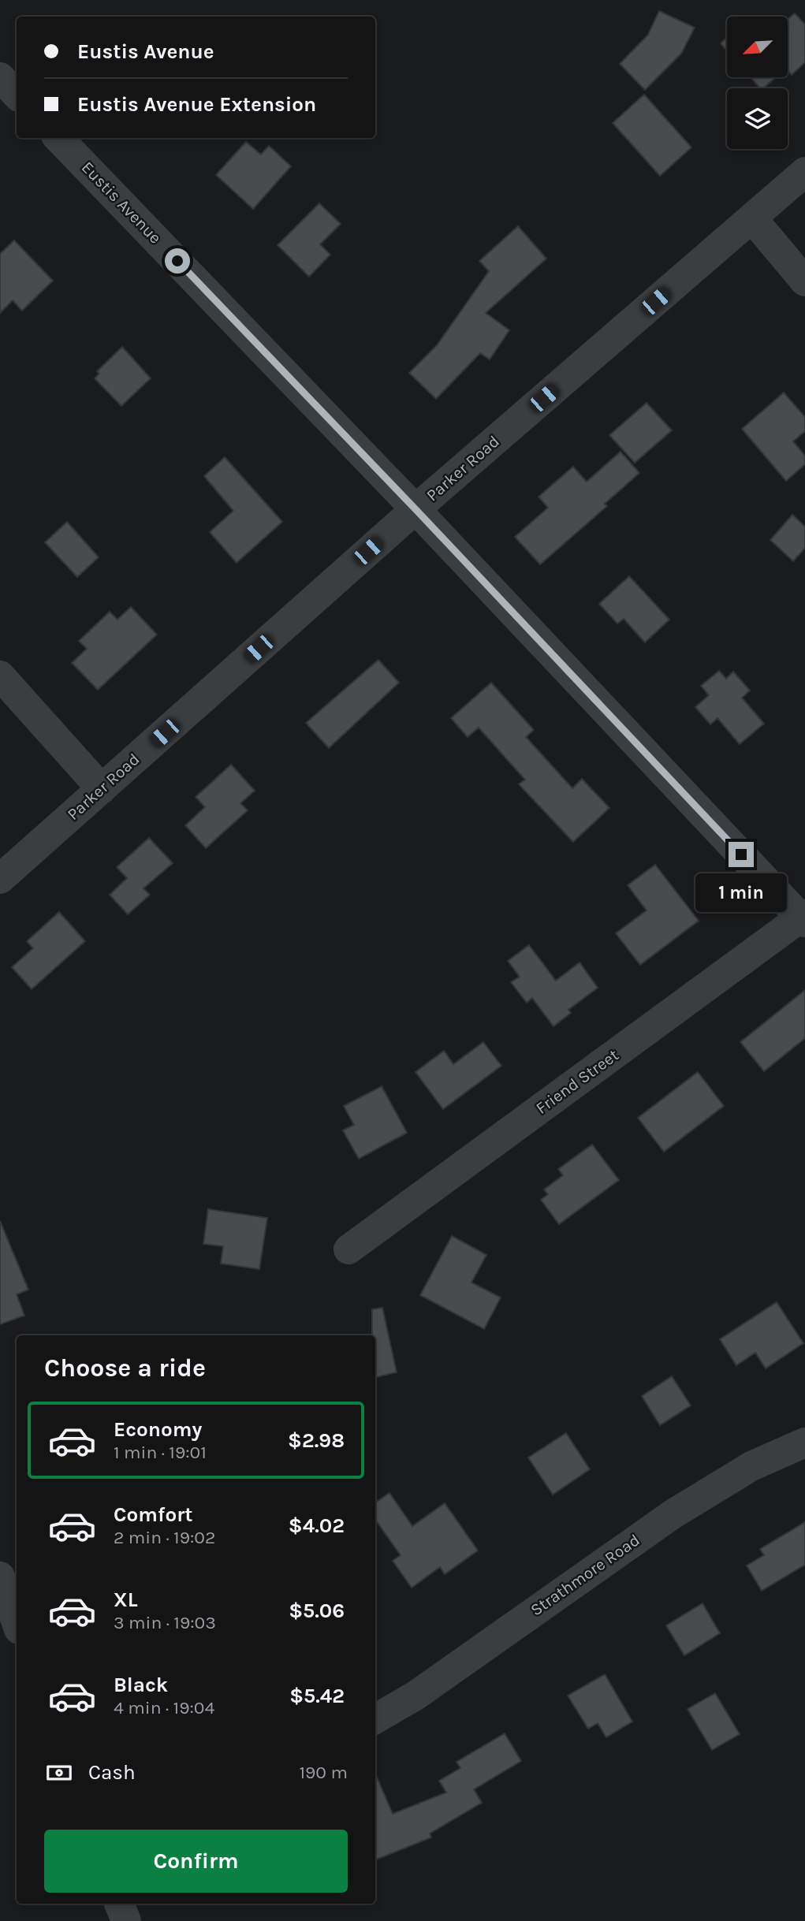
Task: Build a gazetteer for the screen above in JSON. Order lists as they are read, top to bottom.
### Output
{
  "streets": {
    "street": [
      "Eustis Avenue",
      "Parker Road",
      "Friend Street",
      "Strathmore Road"
    ]
  },
  "crossings": [
    ["Eustis Avenue", "Parker Road"],
    ["Eustis Avenue", "Friend Street"]
  ],
  "north": "bottom left",
  "page": {
    "banner": ["Eustis Avenue", "Eustis Avenue Extension"],
    "bubble": "1 min",
    "heading": "Choose a ride",
    "list": [
      {
        "name": "Economy",
        "note": "1 min · 19:01",
        "value": "$2.98"
      },
      {
        "name": "Comfort",
        "note": "2 min · 19:02",
        "value": "$4.02"
      },
      {
        "name": "XL",
        "note": "3 min · 19:03",
        "value": "$5.06"
      },
      {
        "name": "Black",
        "note": "4 min · 19:04",
        "value": "$5.42"
      }
    ],
    "pay": ["Cash", "190 m"],
    "buttons": "Confirm"
  }
}
